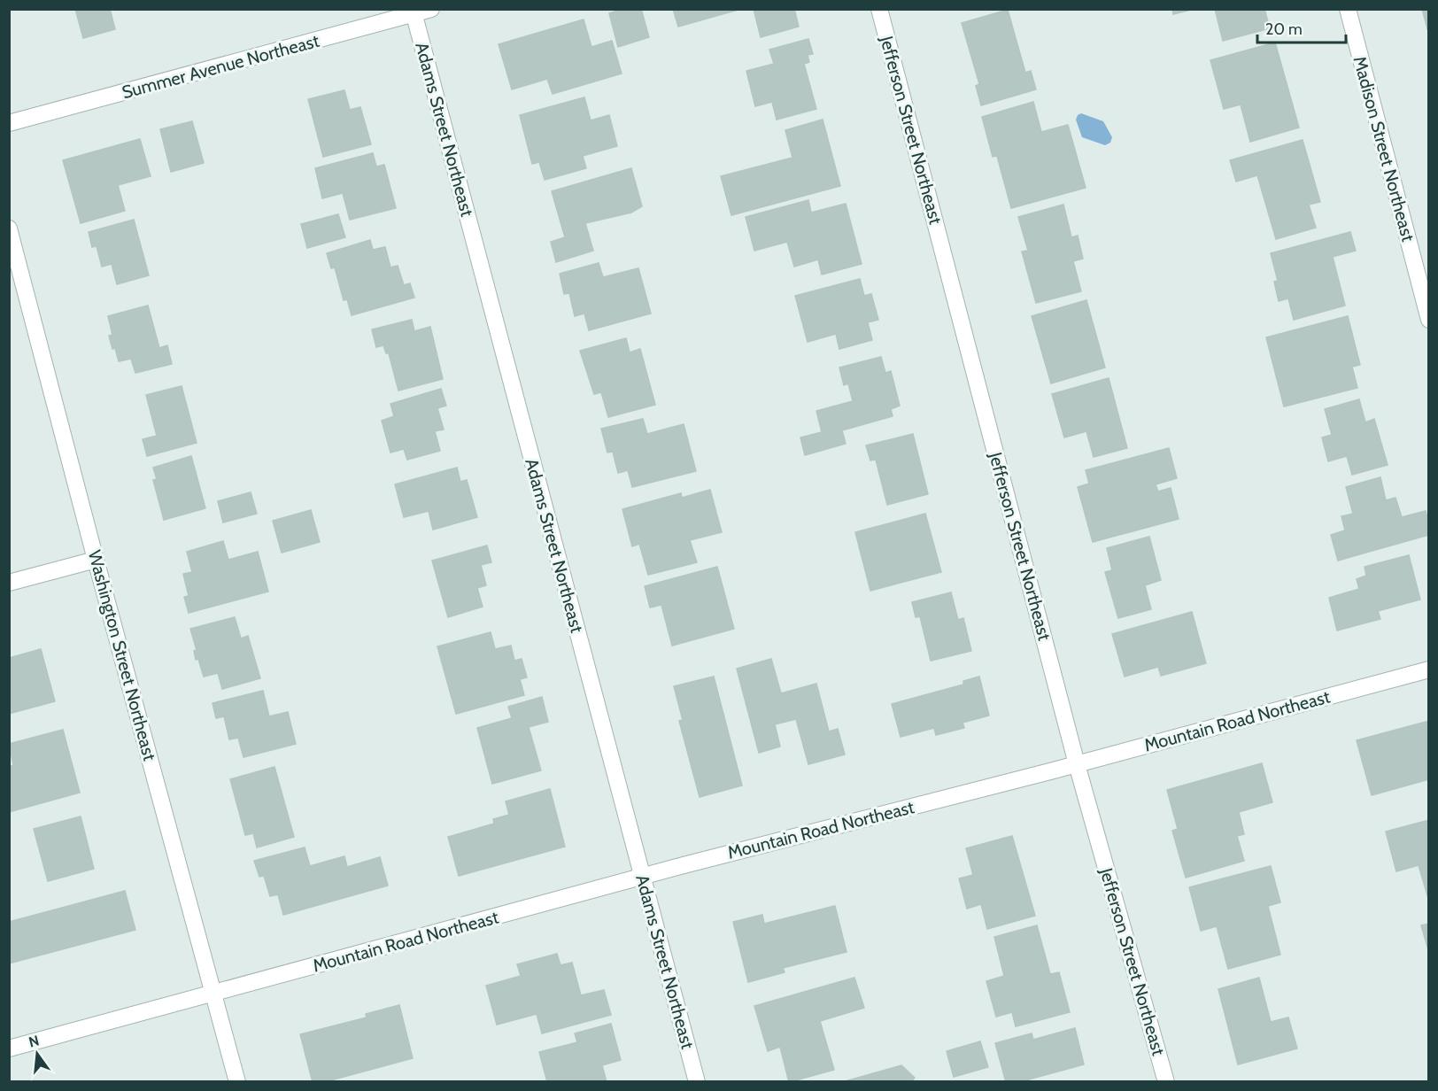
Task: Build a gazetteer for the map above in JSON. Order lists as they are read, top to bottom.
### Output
{
  "streets": {
    "street": [
      "Summer Avenue Northeast",
      "Adams Street Northeast",
      "Jefferson Street Northeast",
      "Madison Street Northeast",
      "Washington Street Northeast",
      "Mountain Road Northeast"
    ]
  },
  "crossings": [
    ["Summer Avenue Northeast", "Adams Street Northeast"],
    ["Adams Street Northeast", "Mountain Road Northeast"],
    ["Jefferson Street Northeast", "Mountain Road Northeast"],
    ["Washington Street Northeast", "Mountain Road Northeast"]
  ],
  "scale_bar": "20 m",
  "north": "top"
}
